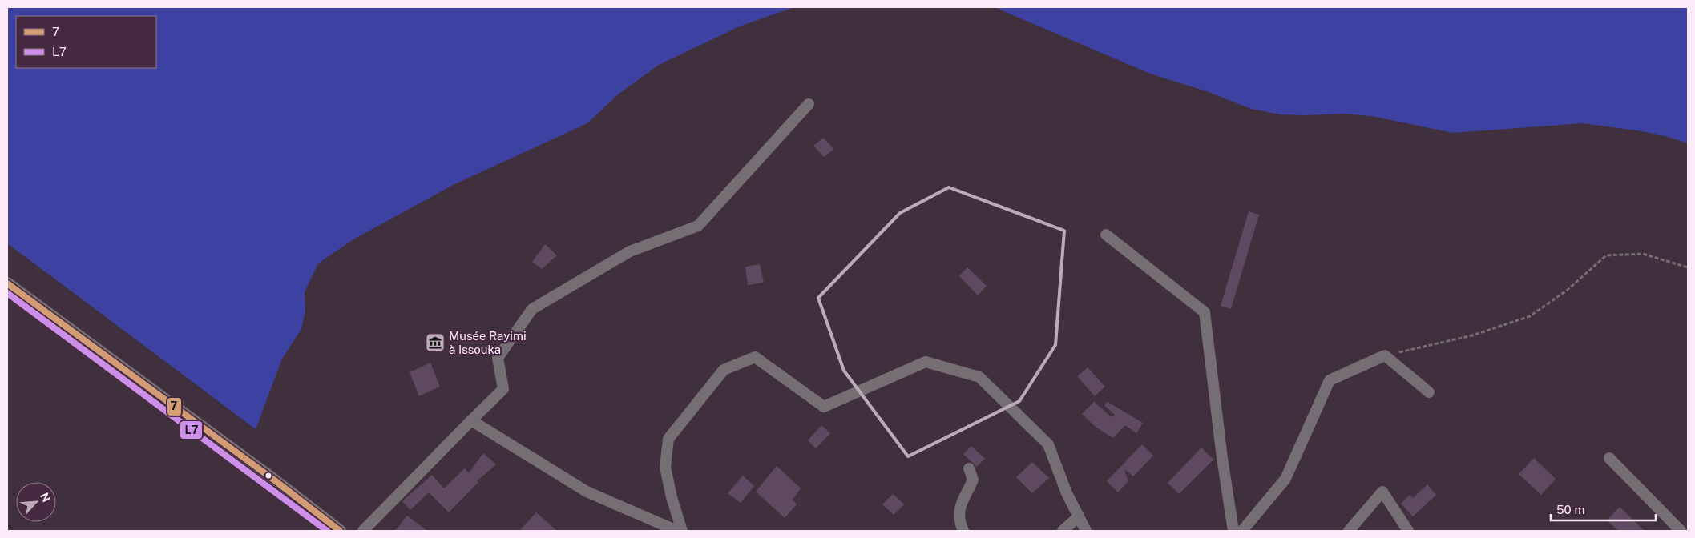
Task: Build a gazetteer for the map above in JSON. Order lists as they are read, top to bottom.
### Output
{
  "places": {
    "museum": ["Musée Rayimi à Issouka"]
  },
  "lines": ["transit line 7", "transit line L7"],
  "legend": ["7", "L7"],
  "scale_bar": "50 m",
  "north": "top right"
}
